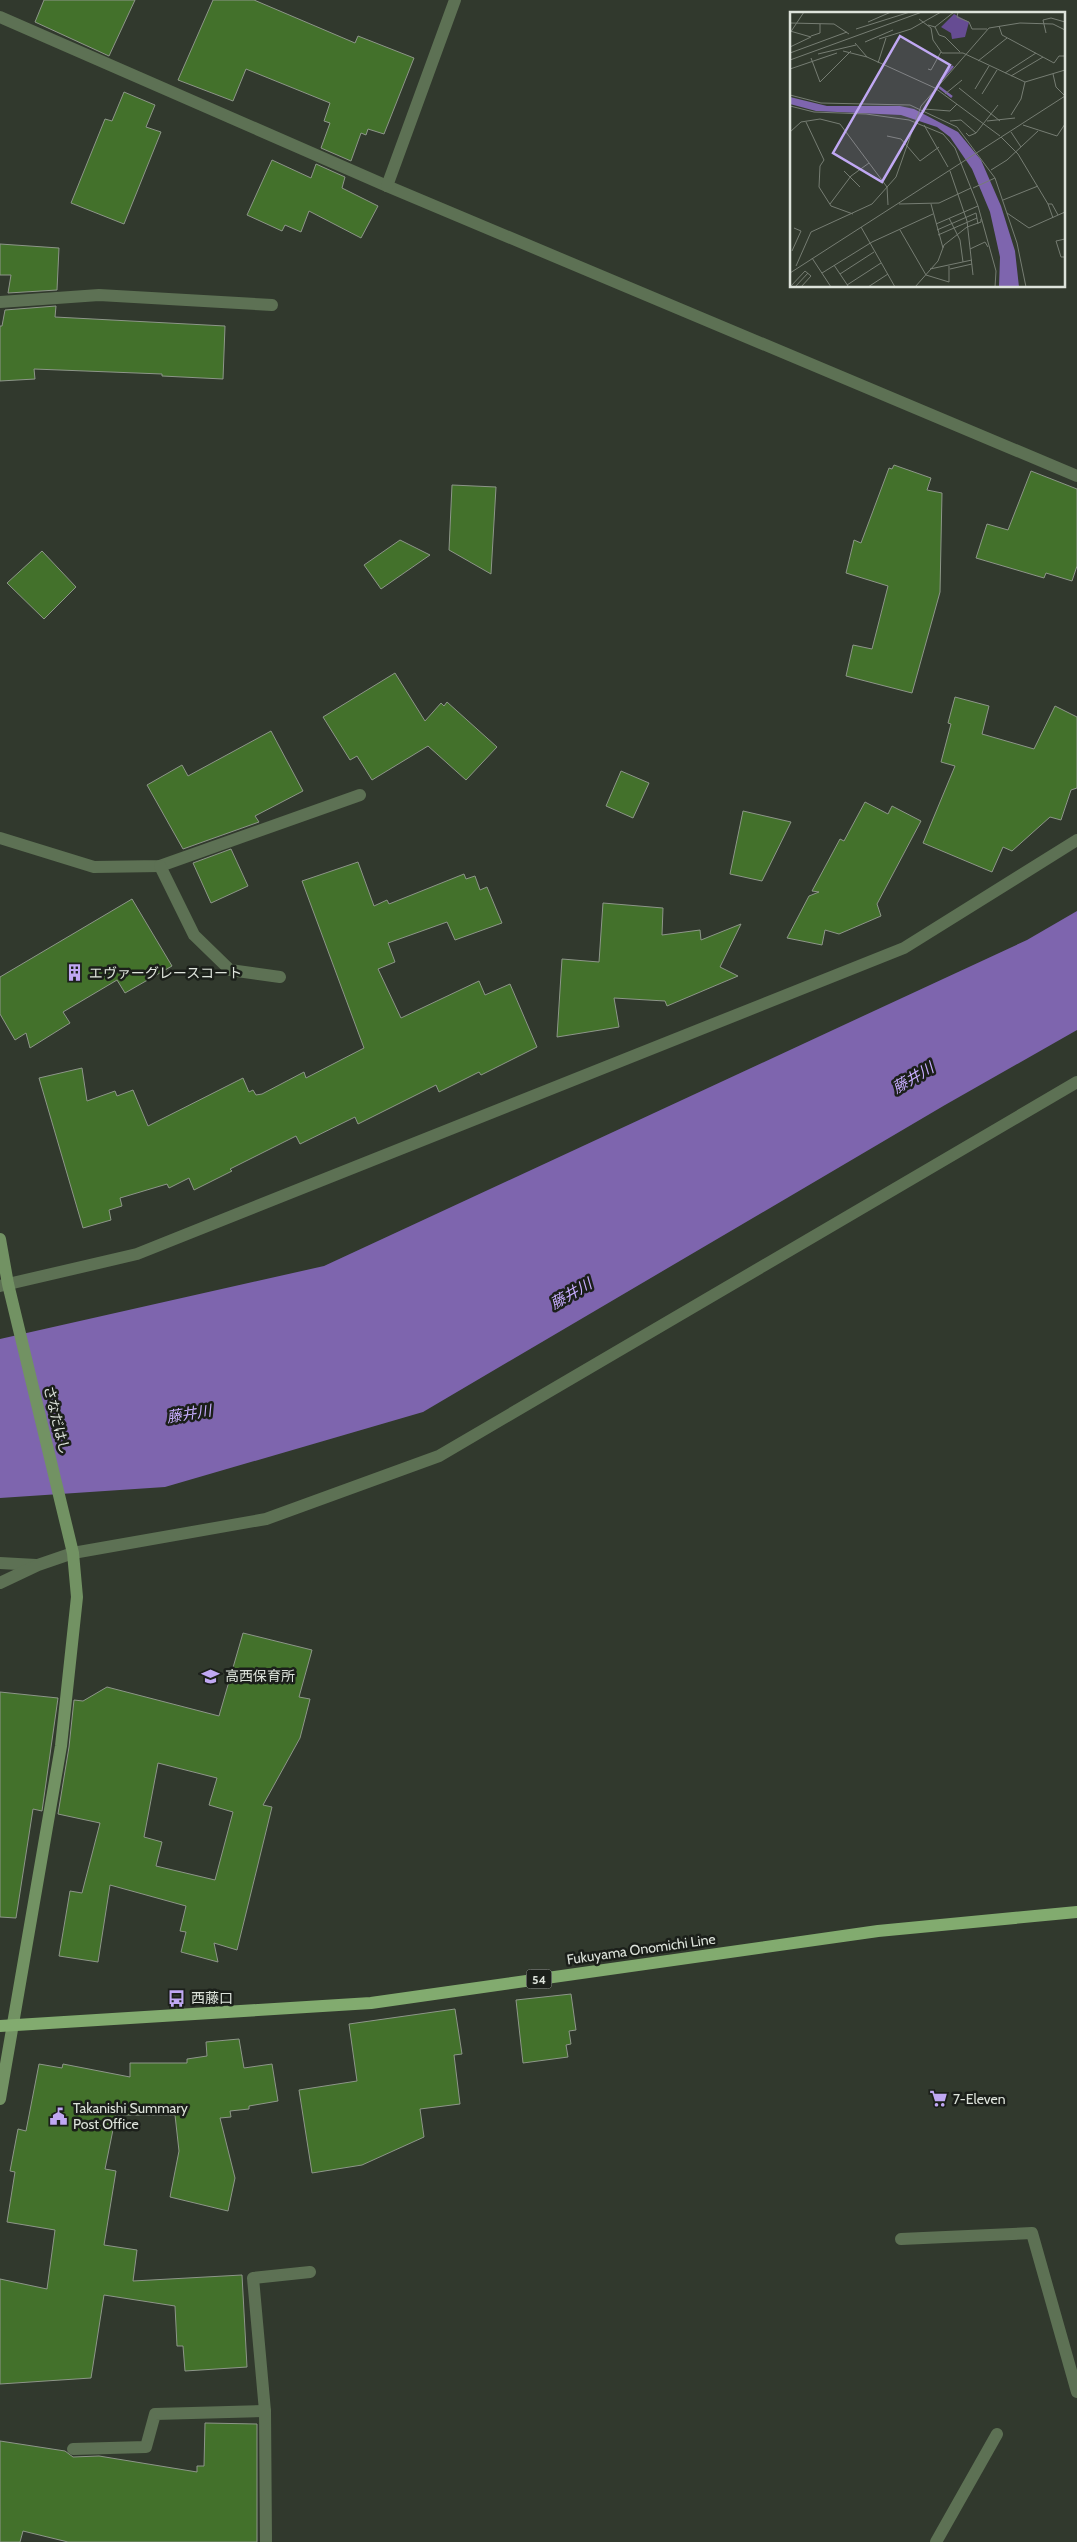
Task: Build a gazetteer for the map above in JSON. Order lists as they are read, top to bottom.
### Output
{
  "streets": {
    "main road": ["Fukuyama Onomichi Line", "54"],
    "street": ["さなだはし"]
  },
  "crossings": [
    ["さなだはし", "Fukuyama Onomichi Line"]
  ],
  "water": ["藤井川"],
  "places": {
    "building": ["エヴァーグレースコート"],
    "school or university": ["高西保育所"],
    "bus stop": ["西藤口"],
    "supermarket": ["7-Eleven"],
    "public building": ["Takanishi Summary Post Office"]
  }
}
